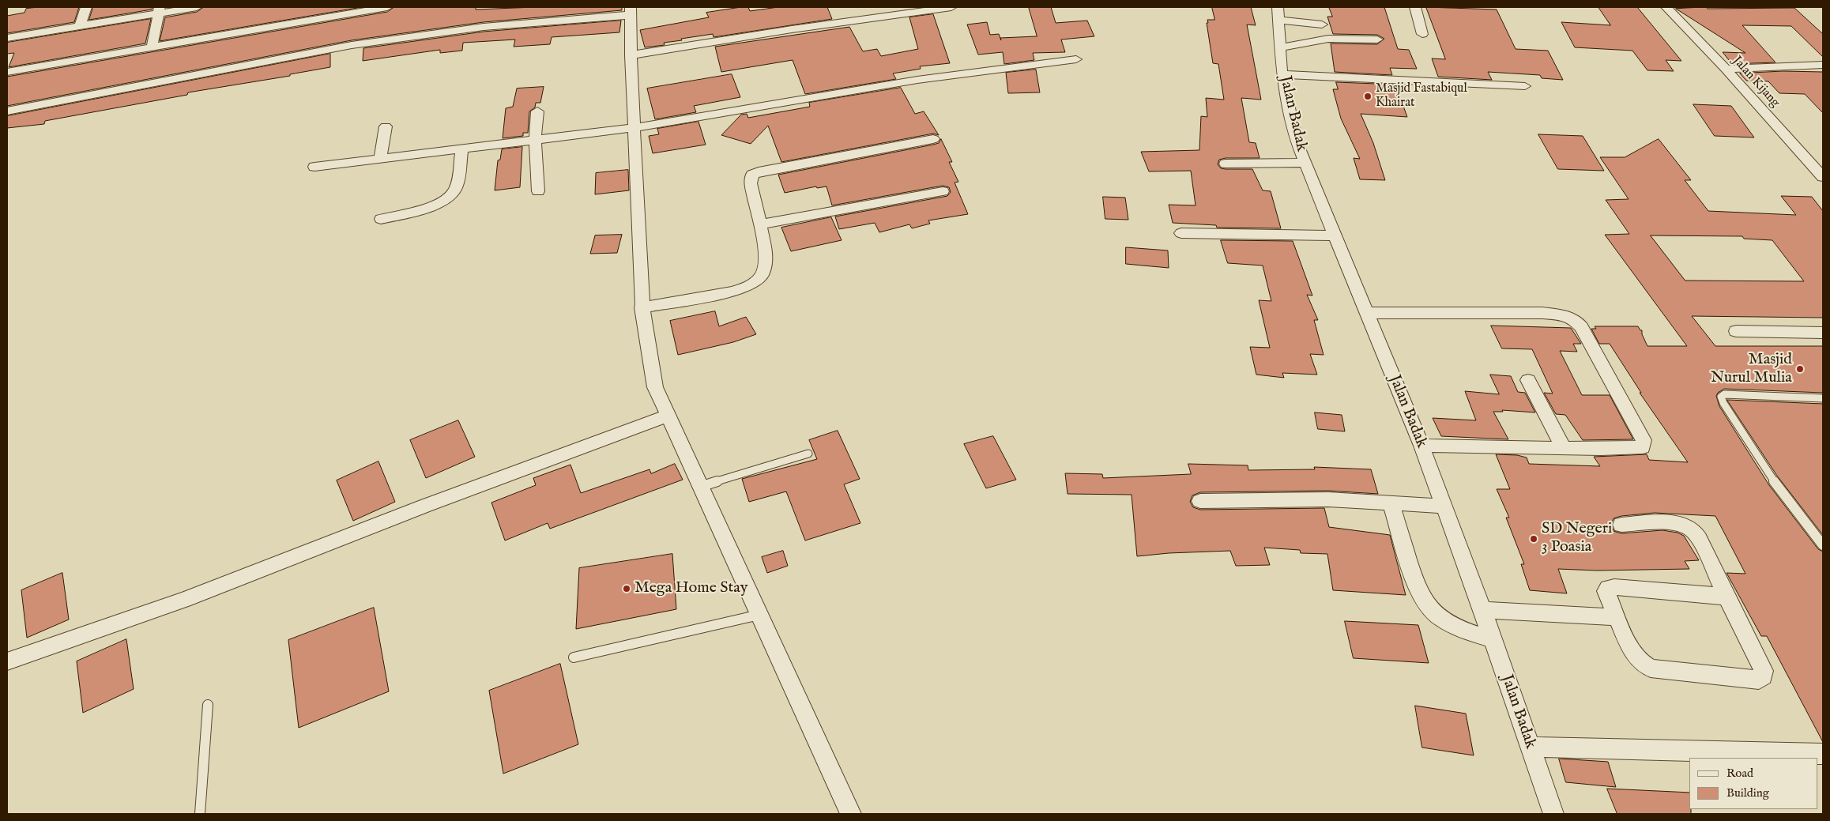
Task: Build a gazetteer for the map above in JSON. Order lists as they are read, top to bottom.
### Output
{
  "streets": {
    "street": ["Jalan Kijang", "Jalan Badak"]
  },
  "places": [
    "Masjid Fastabiqul Khairat",
    "Masjid Nurul Mulia",
    "SD Negeri 3 Poasia",
    "Mega Home Stay"
  ],
  "legend": ["Road", "Building"]
}
